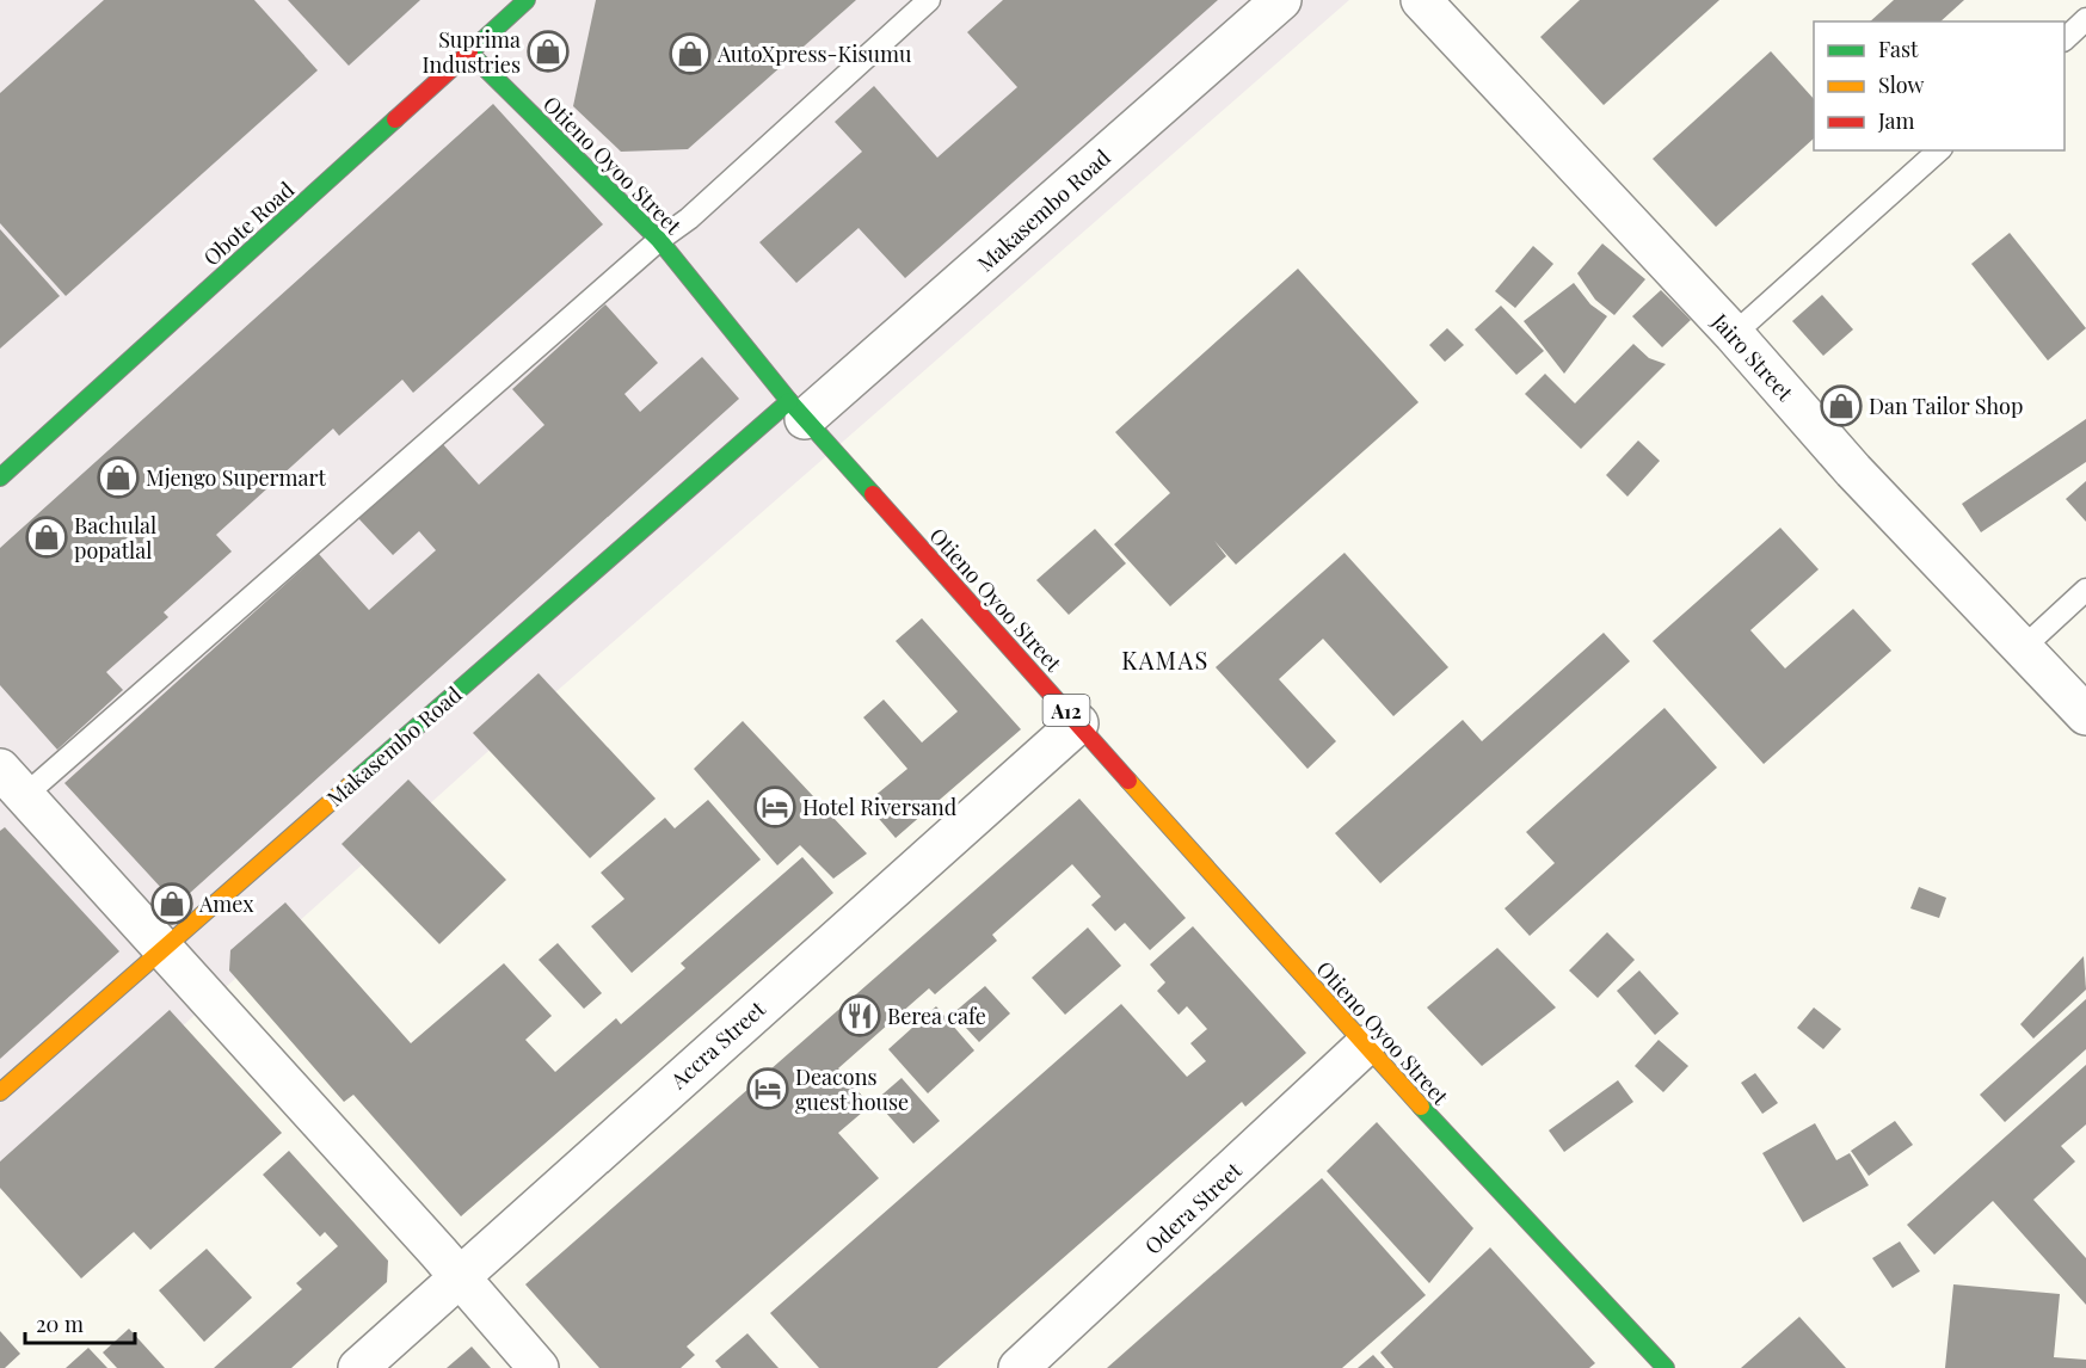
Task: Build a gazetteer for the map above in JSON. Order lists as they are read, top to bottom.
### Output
{
  "streets": {
    "main road": [
      "Otieno Oyoo Street",
      "Makasembo Road",
      "Obote Road",
      "A12"
    ],
    "street": ["Jairo Street", "Accra Street", "Odera Street"]
  },
  "crossings": [
    ["Otieno Oyoo Street", "Makasembo Road"],
    ["Otieno Oyoo Street", "Obote Road"],
    ["Otieno Oyoo Street", "Accra Street"],
    ["Otieno Oyoo Street", "Odera Street"]
  ],
  "districts": ["KAMAS"],
  "places": {
    "shop": [
      "Suprima Industries",
      "AutoXpress-Kisumu",
      "Dan Tailor Shop",
      "Mjengo Supermart",
      "Bachulal popatlal",
      "Amex"
    ],
    "hotel": ["Hotel Riversand", "Deacons guest house"],
    "restaurant": ["Berea cafe"]
  },
  "legend": ["Fast", "Slow", "Jam"],
  "scale_bar": "20 m"
}
